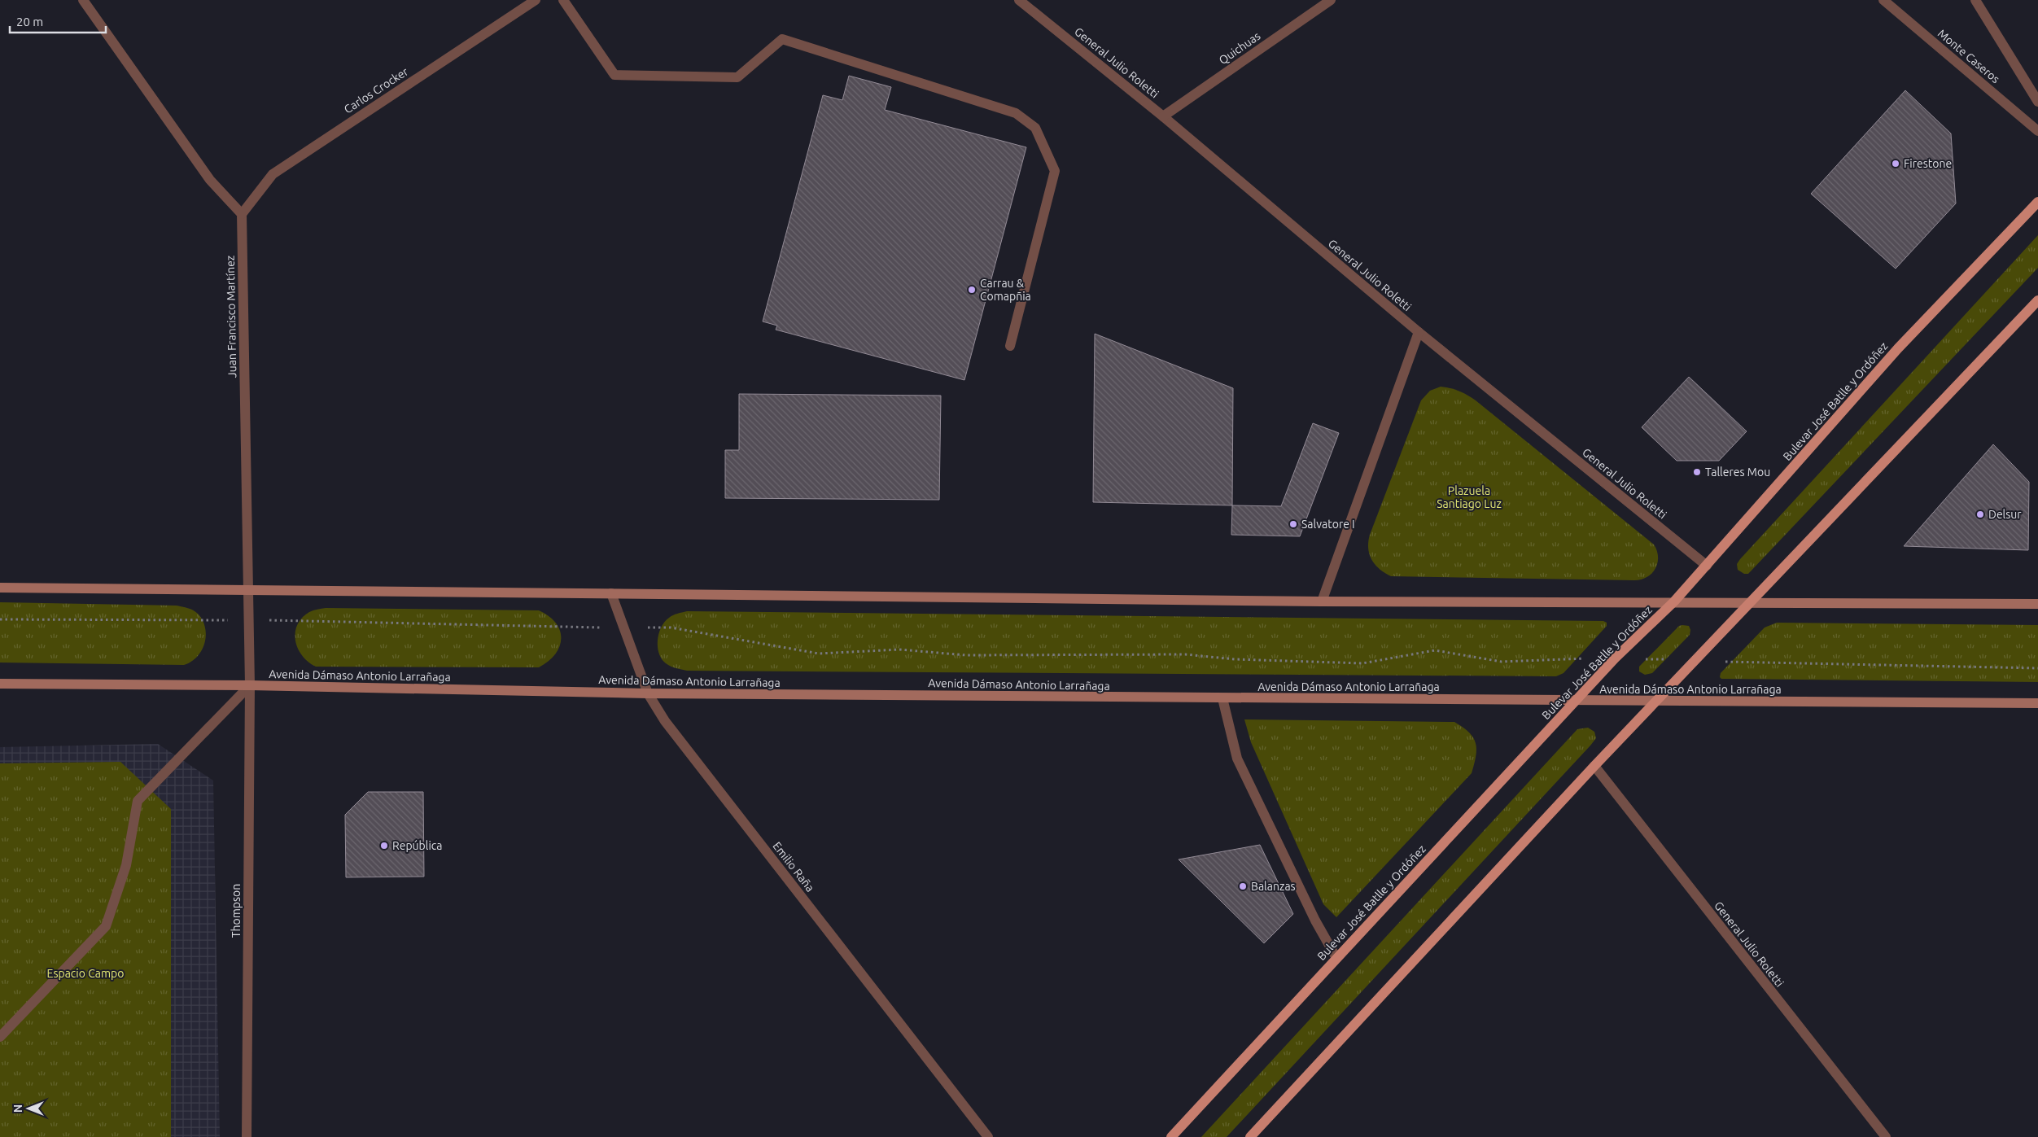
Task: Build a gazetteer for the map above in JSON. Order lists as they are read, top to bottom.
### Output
{
  "streets": {
    "main road": ["Bulevar José Batlle y Ordóñez"],
    "street": [
      "Quichuas",
      "Monte Caseros",
      "General Julio Roletti",
      "Carlos Crocker",
      "Juan Francisco Martínez",
      "Avenida Dámaso Antonio Larrañaga",
      "Emilio Raña",
      "Thompson"
    ]
  },
  "crossings": [
    ["Quichuas", "General Julio Roletti"],
    ["General Julio Roletti", "Bulevar José Batlle y Ordóñez"],
    ["Carlos Crocker", "Juan Francisco Martínez"],
    ["Juan Francisco Martínez", "Avenida Dámaso Antonio Larrañaga"],
    ["Juan Francisco Martínez", "Thompson"],
    ["Bulevar José Batlle y Ordóñez", "Avenida Dámaso Antonio Larrañaga"],
    ["Avenida Dámaso Antonio Larrañaga", "Emilio Raña"],
    ["Avenida Dámaso Antonio Larrañaga", "Thompson"]
  ],
  "parks": ["Plazuela Santiago Luz", "Espacio Campo"],
  "places": [
    "Firestone",
    "Carrau & Comapñia",
    "Talleres Mou",
    "Delsur",
    "Salvatore I",
    "República",
    "Balanzas"
  ],
  "scale_bar": "20 m",
  "north": "left"
}
